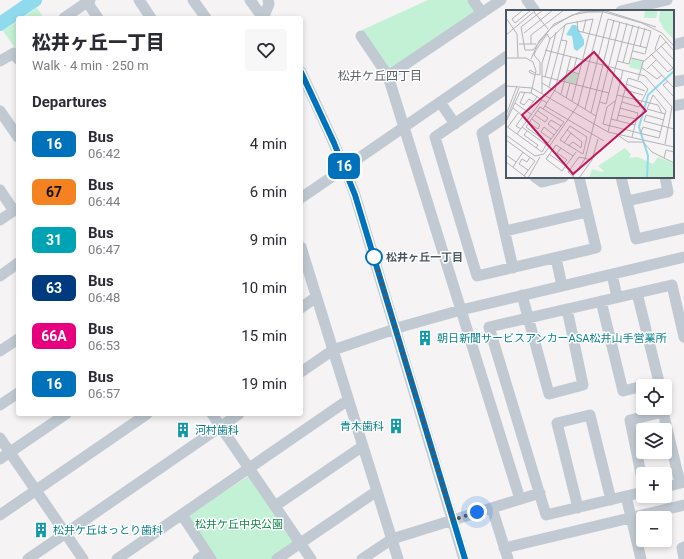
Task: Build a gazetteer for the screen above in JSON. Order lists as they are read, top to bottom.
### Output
{
  "districts": ["松井ケ丘四丁目"],
  "parks": ["松井ケ丘中央公園"],
  "places": {
    "other": ["松井ヶ丘一丁目"],
    "building": [
      "朝日新聞サービスアンカーASA松井山手営業所",
      "青木歯科",
      "河村歯科",
      "松井ケ丘はっとり歯科"
    ]
  },
  "lines": ["bus line 16"],
  "page": {
    "on_map": "16",
    "heading": [
      ["松井ヶ丘一丁目", "Walk · 4 min · 250 m"],
      "Departures"
    ],
    "list": [
      {
        "mark": "16",
        "name": "Bus",
        "note": "06:42",
        "value": "4 min"
      },
      {
        "mark": "67",
        "name": "Bus",
        "note": "06:44",
        "value": "6 min"
      },
      {
        "mark": "31",
        "name": "Bus",
        "note": "06:47",
        "value": "9 min"
      },
      {
        "mark": "63",
        "name": "Bus",
        "note": "06:48",
        "value": "10 min"
      },
      {
        "mark": "66A",
        "name": "Bus",
        "note": "06:53",
        "value": "15 min"
      },
      {
        "mark": "16",
        "name": "Bus",
        "note": "06:57",
        "value": "19 min"
      }
    ],
    "map_buttons": ["+", "−"]
  }
}
